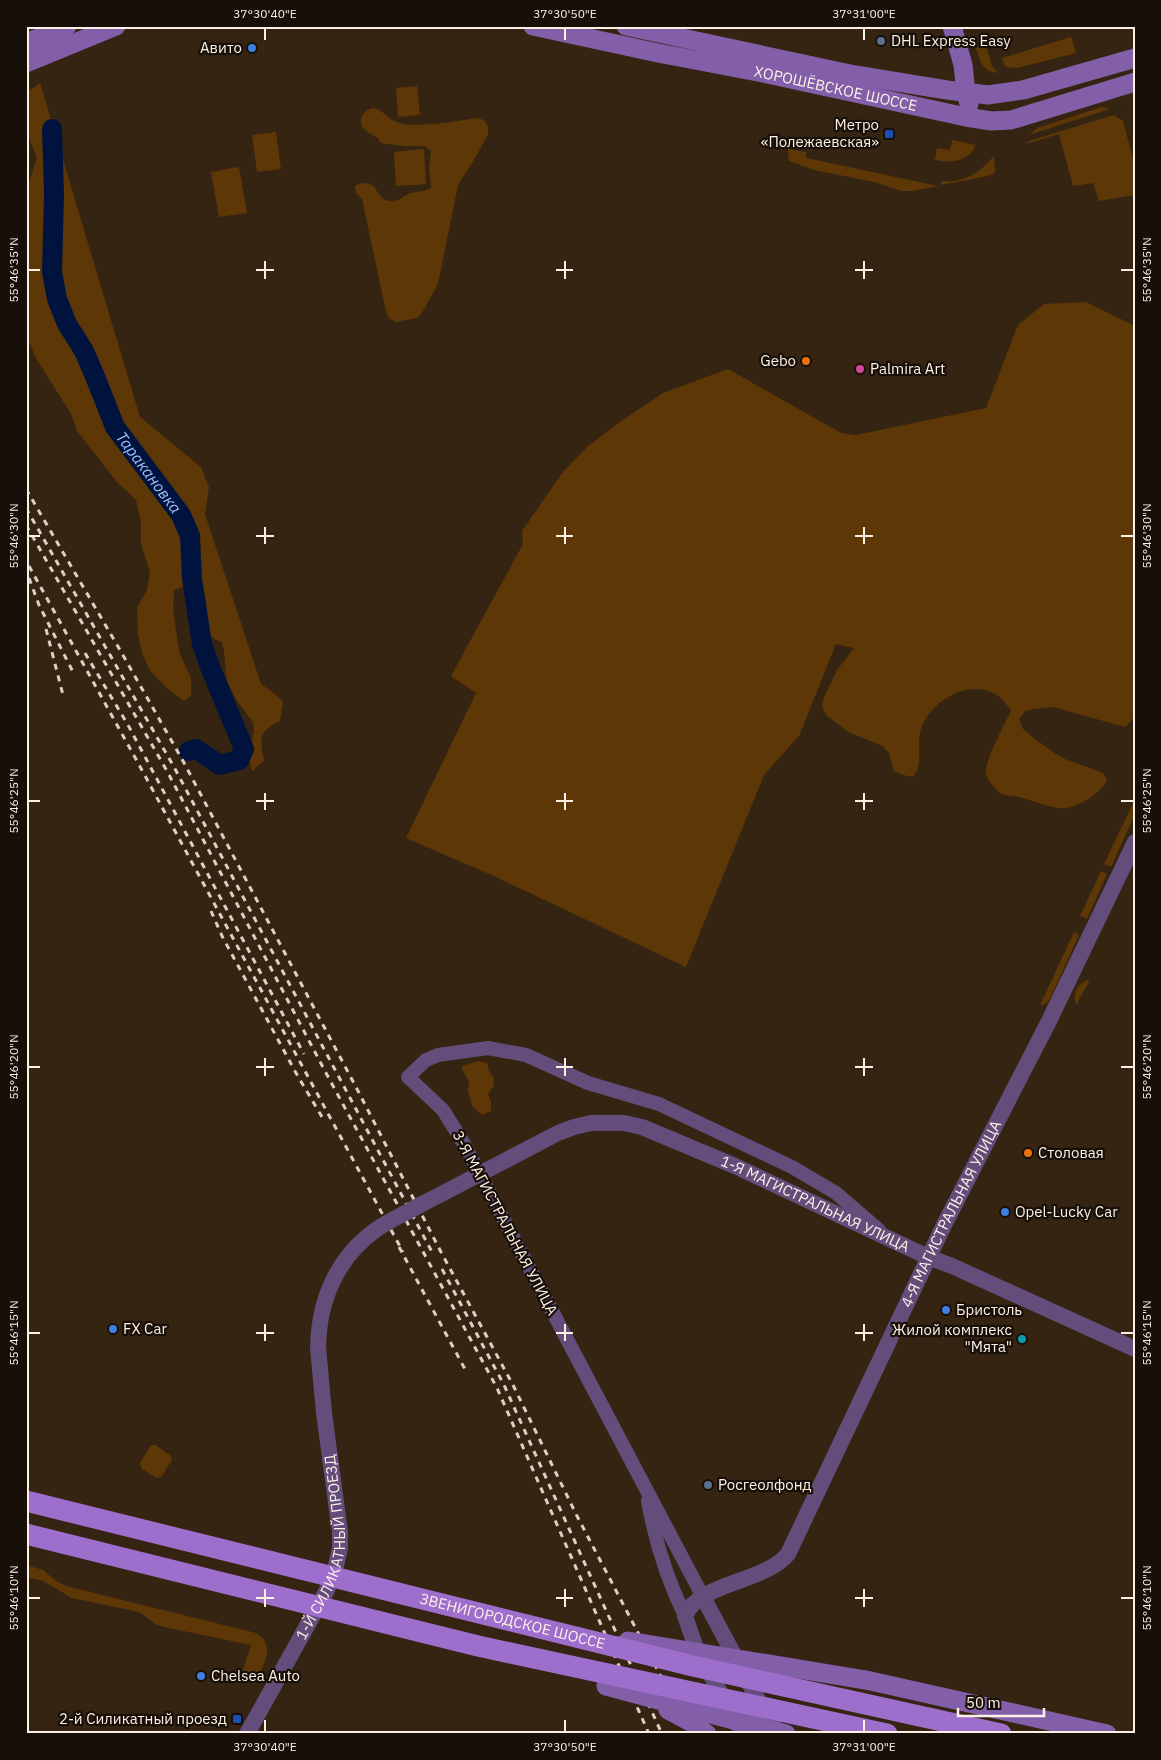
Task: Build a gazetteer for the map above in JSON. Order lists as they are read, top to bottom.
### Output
{
  "streets": {
    "main road": ["ХОРОШЁВСКОЕ ШОССЕ", "ЗВЕНИГОРОДСКОЕ ШОССЕ"],
    "street": [
      "1-Я МАГИСТРАЛЬНАЯ УЛИЦА",
      "4-Я МАГИСТРАЛЬНАЯ УЛИЦА",
      "3-Я МАГИСТРАЛЬНАЯ УЛИЦА",
      "1-Й СИЛИКАТНЫЙ ПРОЕЗД"
    ]
  },
  "crossings": [
    ["1-Я МАГИСТРАЛЬНАЯ УЛИЦА", "4-Я МАГИСТРАЛЬНАЯ УЛИЦА"],
    ["1-Я МАГИСТРАЛЬНАЯ УЛИЦА", "3-Я МАГИСТРАЛЬНАЯ УЛИЦА"],
    ["1-Я МАГИСТРАЛЬНАЯ УЛИЦА", "1-Й СИЛИКАТНЫЙ ПРОЕЗД"],
    ["4-Я МАГИСТРАЛЬНАЯ УЛИЦА", "3-Я МАГИСТРАЛЬНАЯ УЛИЦА"]
  ],
  "water": ["Таракановка"],
  "places": {
    "other": [
      "DHL Express Easy",
      "Авито",
      "Gebo",
      "Palmira Art",
      "Столовая",
      "Opel-Lucky Car",
      "Бристоль",
      "FX Car",
      "Жилой комплекс \"Мята\"",
      "Росгеолфонд",
      "Chelsea Auto"
    ],
    "transit": ["Метро «Полежаевская»", "2-й Силикатный проезд"]
  },
  "scale_bar": "50 m",
  "coordinates": [
    "37°30'40\"E",
    "37°30'50\"E",
    "37°31'00\"E",
    "55°46'35\"N",
    "55°46'30\"N",
    "55°46'25\"N",
    "55°46'20\"N",
    "55°46'15\"N",
    "55°46'10\"N"
  ]
}
